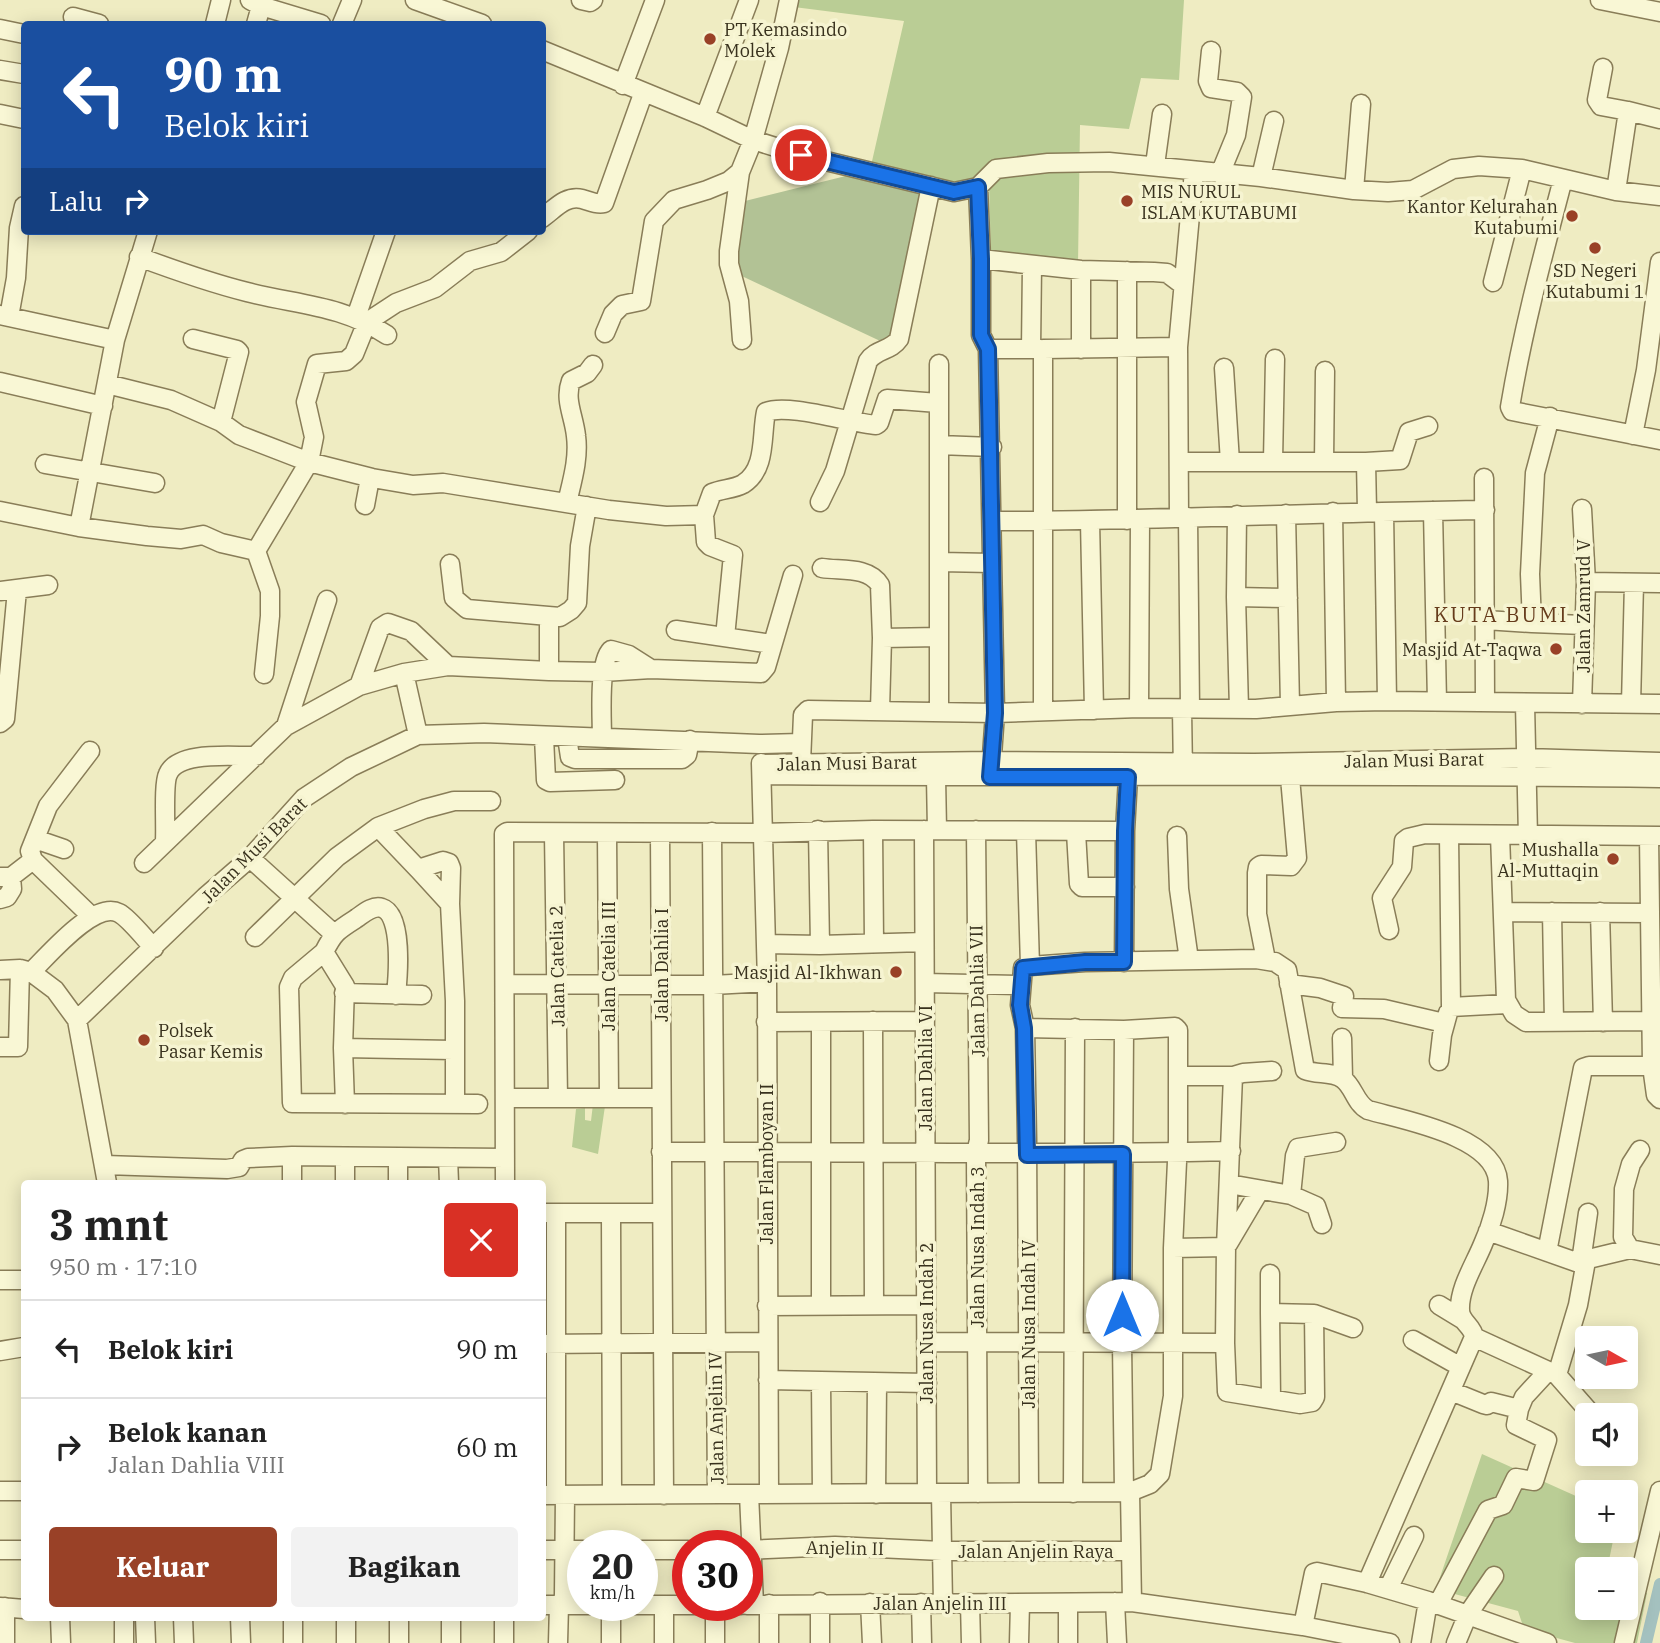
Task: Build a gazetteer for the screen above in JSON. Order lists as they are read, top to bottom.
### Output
{
  "streets": {
    "street": [
      "Jalan Zamrud V",
      "Jalan Musi Barat",
      "Jalan Dahlia I",
      "Jalan Catelia 2",
      "Jalan Catelia III",
      "Jalan Dahlia VII",
      "Jalan Dahlia VI",
      "Jalan Flamboyan II",
      "Jalan Nusa Indah 3",
      "Jalan Nusa Indah 2",
      "Jalan Nusa Indah IV",
      "Jalan Anjelin IV",
      "Anjelin II",
      "Jalan Anjelin Raya",
      "Jalan Anjelin III"
    ]
  },
  "crossings": [
    ["Jalan Musi Barat", "Jalan Dahlia VI"],
    ["Jalan Musi Barat", "Jalan Flamboyan II"],
    ["Jalan Dahlia VII", "Jalan Nusa Indah 3"],
    ["Jalan Dahlia VI", "Jalan Nusa Indah 2"],
    ["Jalan Nusa Indah 2", "Anjelin II"],
    ["Jalan Nusa Indah 2", "Jalan Anjelin Raya"],
    ["Jalan Nusa Indah 2", "Jalan Anjelin III"],
    ["Anjelin II", "Jalan Anjelin Raya"]
  ],
  "districts": ["KUTA BUMI"],
  "places": [
    "PT Kemasindo Molek",
    "MIS NURUL ISLAM KUTABUMI",
    "Kantor Kelurahan Kutabumi",
    "SD Negeri Kutabumi 1",
    "Masjid At-Taqwa",
    "Mushalla Al-Muttaqin",
    "Masjid Al-Ikhwan",
    "Polsek Pasar Kemis"
  ],
  "north": "right",
  "page": {
    "turn": ["90 m", "Belok kiri"],
    "then": "Lalu",
    "heading": ["3 mnt", "950 m · 17:10"],
    "list": [
      {
        "name": "Belok kiri",
        "value": "90 m"
      },
      {
        "name": "Belok kanan",
        "note": "Jalan Dahlia VIII",
        "value": "60 m"
      }
    ],
    "map_buttons": ["+", "−"],
    "buttons": ["Keluar", "Bagikan"],
    "speed": "20 km/h",
    "limit": "30"
  }
}
